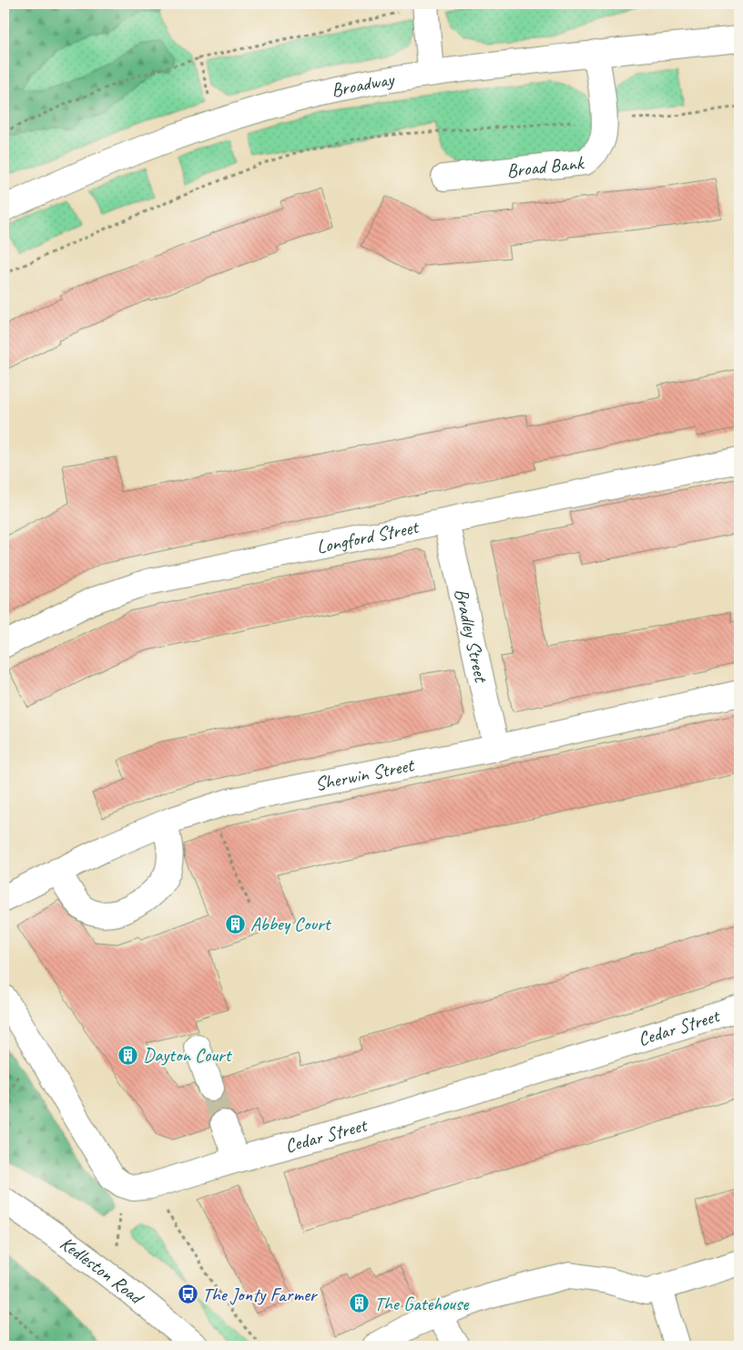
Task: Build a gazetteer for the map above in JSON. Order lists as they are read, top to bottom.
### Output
{
  "streets": {
    "street": [
      "Broadway",
      "Broad Bank",
      "Longford Street",
      "Bradley Street",
      "Sherwin Street",
      "Cedar Street",
      "Kedleston Road"
    ]
  },
  "crossings": [
    ["Broadway", "Broad Bank"],
    ["Longford Street", "Bradley Street"],
    ["Bradley Street", "Sherwin Street"]
  ],
  "places": {
    "building": ["Abbey Court", "Dayton Court", "The Gatehouse"],
    "bus stop": ["The Jonty Farmer"]
  }
}
